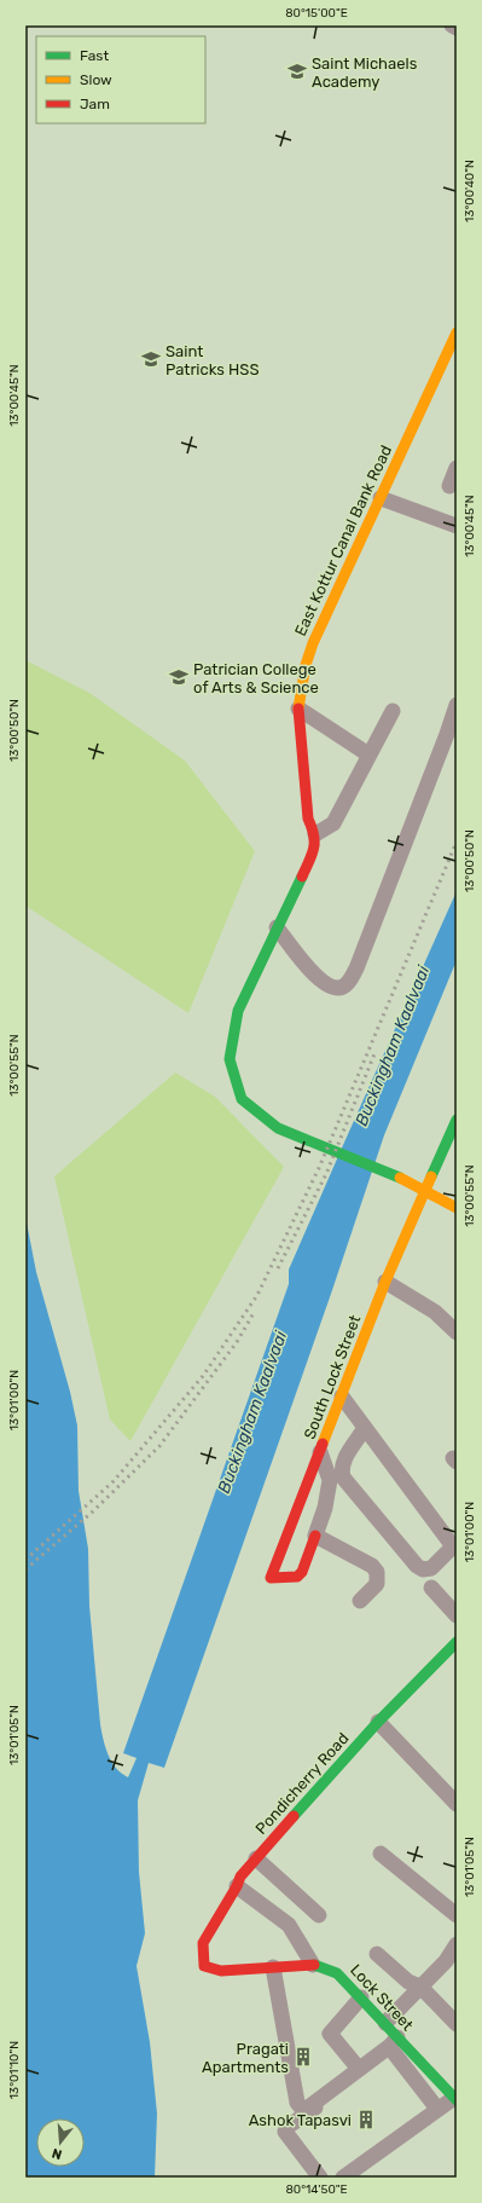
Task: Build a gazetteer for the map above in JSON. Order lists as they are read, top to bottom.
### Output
{
  "streets": {
    "street": [
      "East Kottur Canal Bank Road",
      "South Lock Street",
      "Pondicherry Road",
      "Lock Street"
    ]
  },
  "crossings": [
    ["East Kottur Canal Bank Road", "South Lock Street"],
    ["Pondicherry Road", "Lock Street"]
  ],
  "water": ["Buckingham Kaalvaai"],
  "places": {
    "school or university": ["Saint Michaels Academy", "Saint Patricks HSS", "Patrician College of Arts & Science"],
    "building": ["Pragati Apartments", "Ashok Tapasvi"]
  },
  "legend": ["Fast", "Slow", "Jam"],
  "north": "bottom",
  "coordinates": [
    "80°15'00\"E",
    "13°00'40\"N",
    "13°00'45\"N",
    "13°00'50\"N",
    "13°00'55\"N",
    "13°01'00\"N",
    "13°01'05\"N",
    "13°01'10\"N",
    "80°14'50\"E"
  ]
}
